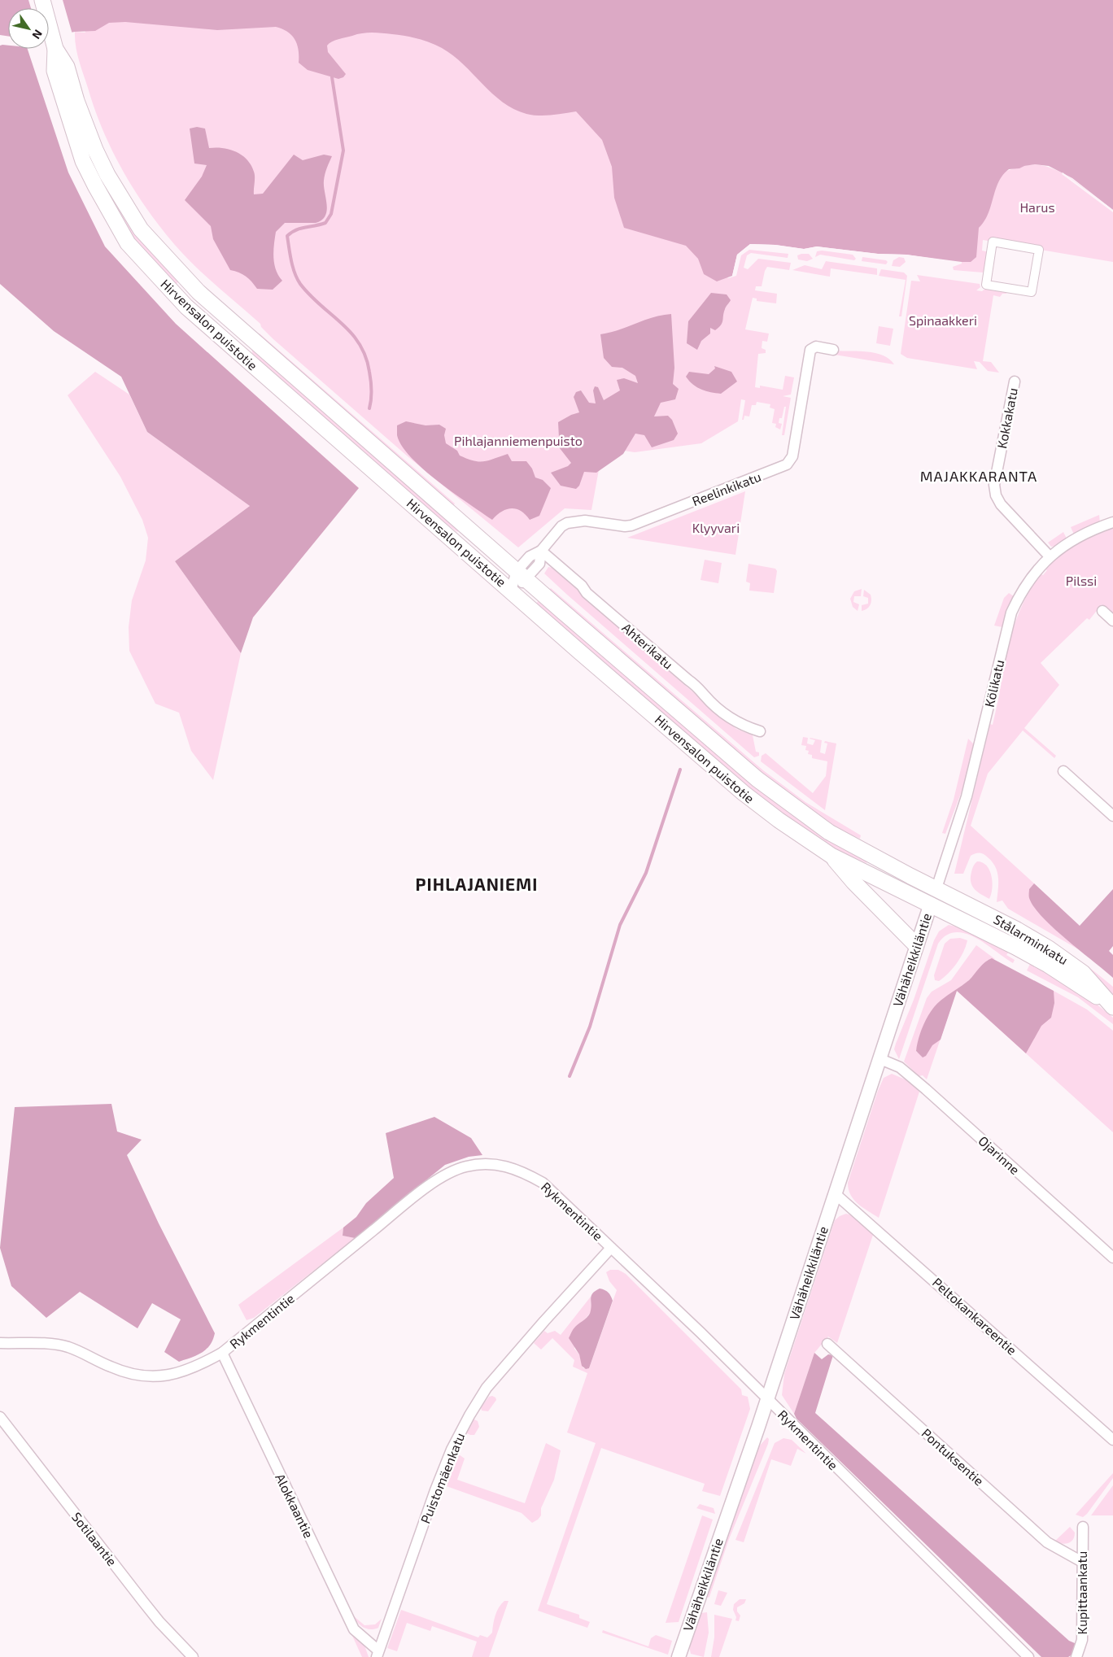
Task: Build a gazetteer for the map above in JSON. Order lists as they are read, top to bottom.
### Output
{
  "streets": {
    "main road": ["Hirvensalon puistotie", "Stålarminkatu", "Vähäheikkiläntie"],
    "street": [
      "Kokkakatu",
      "Reelinkikatu",
      "Ahterikatu",
      "Kölikatu",
      "Ojarinne",
      "Rykmentintie",
      "Peltokankareentie",
      "Pontuksentie",
      "Puistomäenkatu",
      "Alokkaantie",
      "Sotilaantie",
      "Kupittaankatu"
    ]
  },
  "crossings": [
    ["Hirvensalon puistotie", "Reelinkikatu"],
    ["Hirvensalon puistotie", "Kölikatu"],
    ["Hirvensalon puistotie", "Stålarminkatu"],
    ["Hirvensalon puistotie", "Vähäheikkiläntie"],
    ["Kokkakatu", "Kölikatu"],
    ["Reelinkikatu", "Ahterikatu"],
    ["Kölikatu", "Stålarminkatu"],
    ["Kölikatu", "Vähäheikkiläntie"],
    ["Stålarminkatu", "Vähäheikkiläntie"],
    ["Vähäheikkiläntie", "Ojarinne"],
    ["Vähäheikkiläntie", "Rykmentintie"],
    ["Vähäheikkiläntie", "Peltokankareentie"],
    ["Rykmentintie", "Puistomäenkatu"],
    ["Rykmentintie", "Alokkaantie"],
    ["Pontuksentie", "Kupittaankatu"],
    ["Puistomäenkatu", "Alokkaantie"]
  ],
  "districts": ["MAJAKKARANTA", "PIHLAJANIEMI"],
  "parks": [
    "Harus",
    "Spinaakkeri",
    "Pihlajanniemenpuisto",
    "Klyyvari",
    "Pilssi"
  ],
  "north": "bottom right"
}
